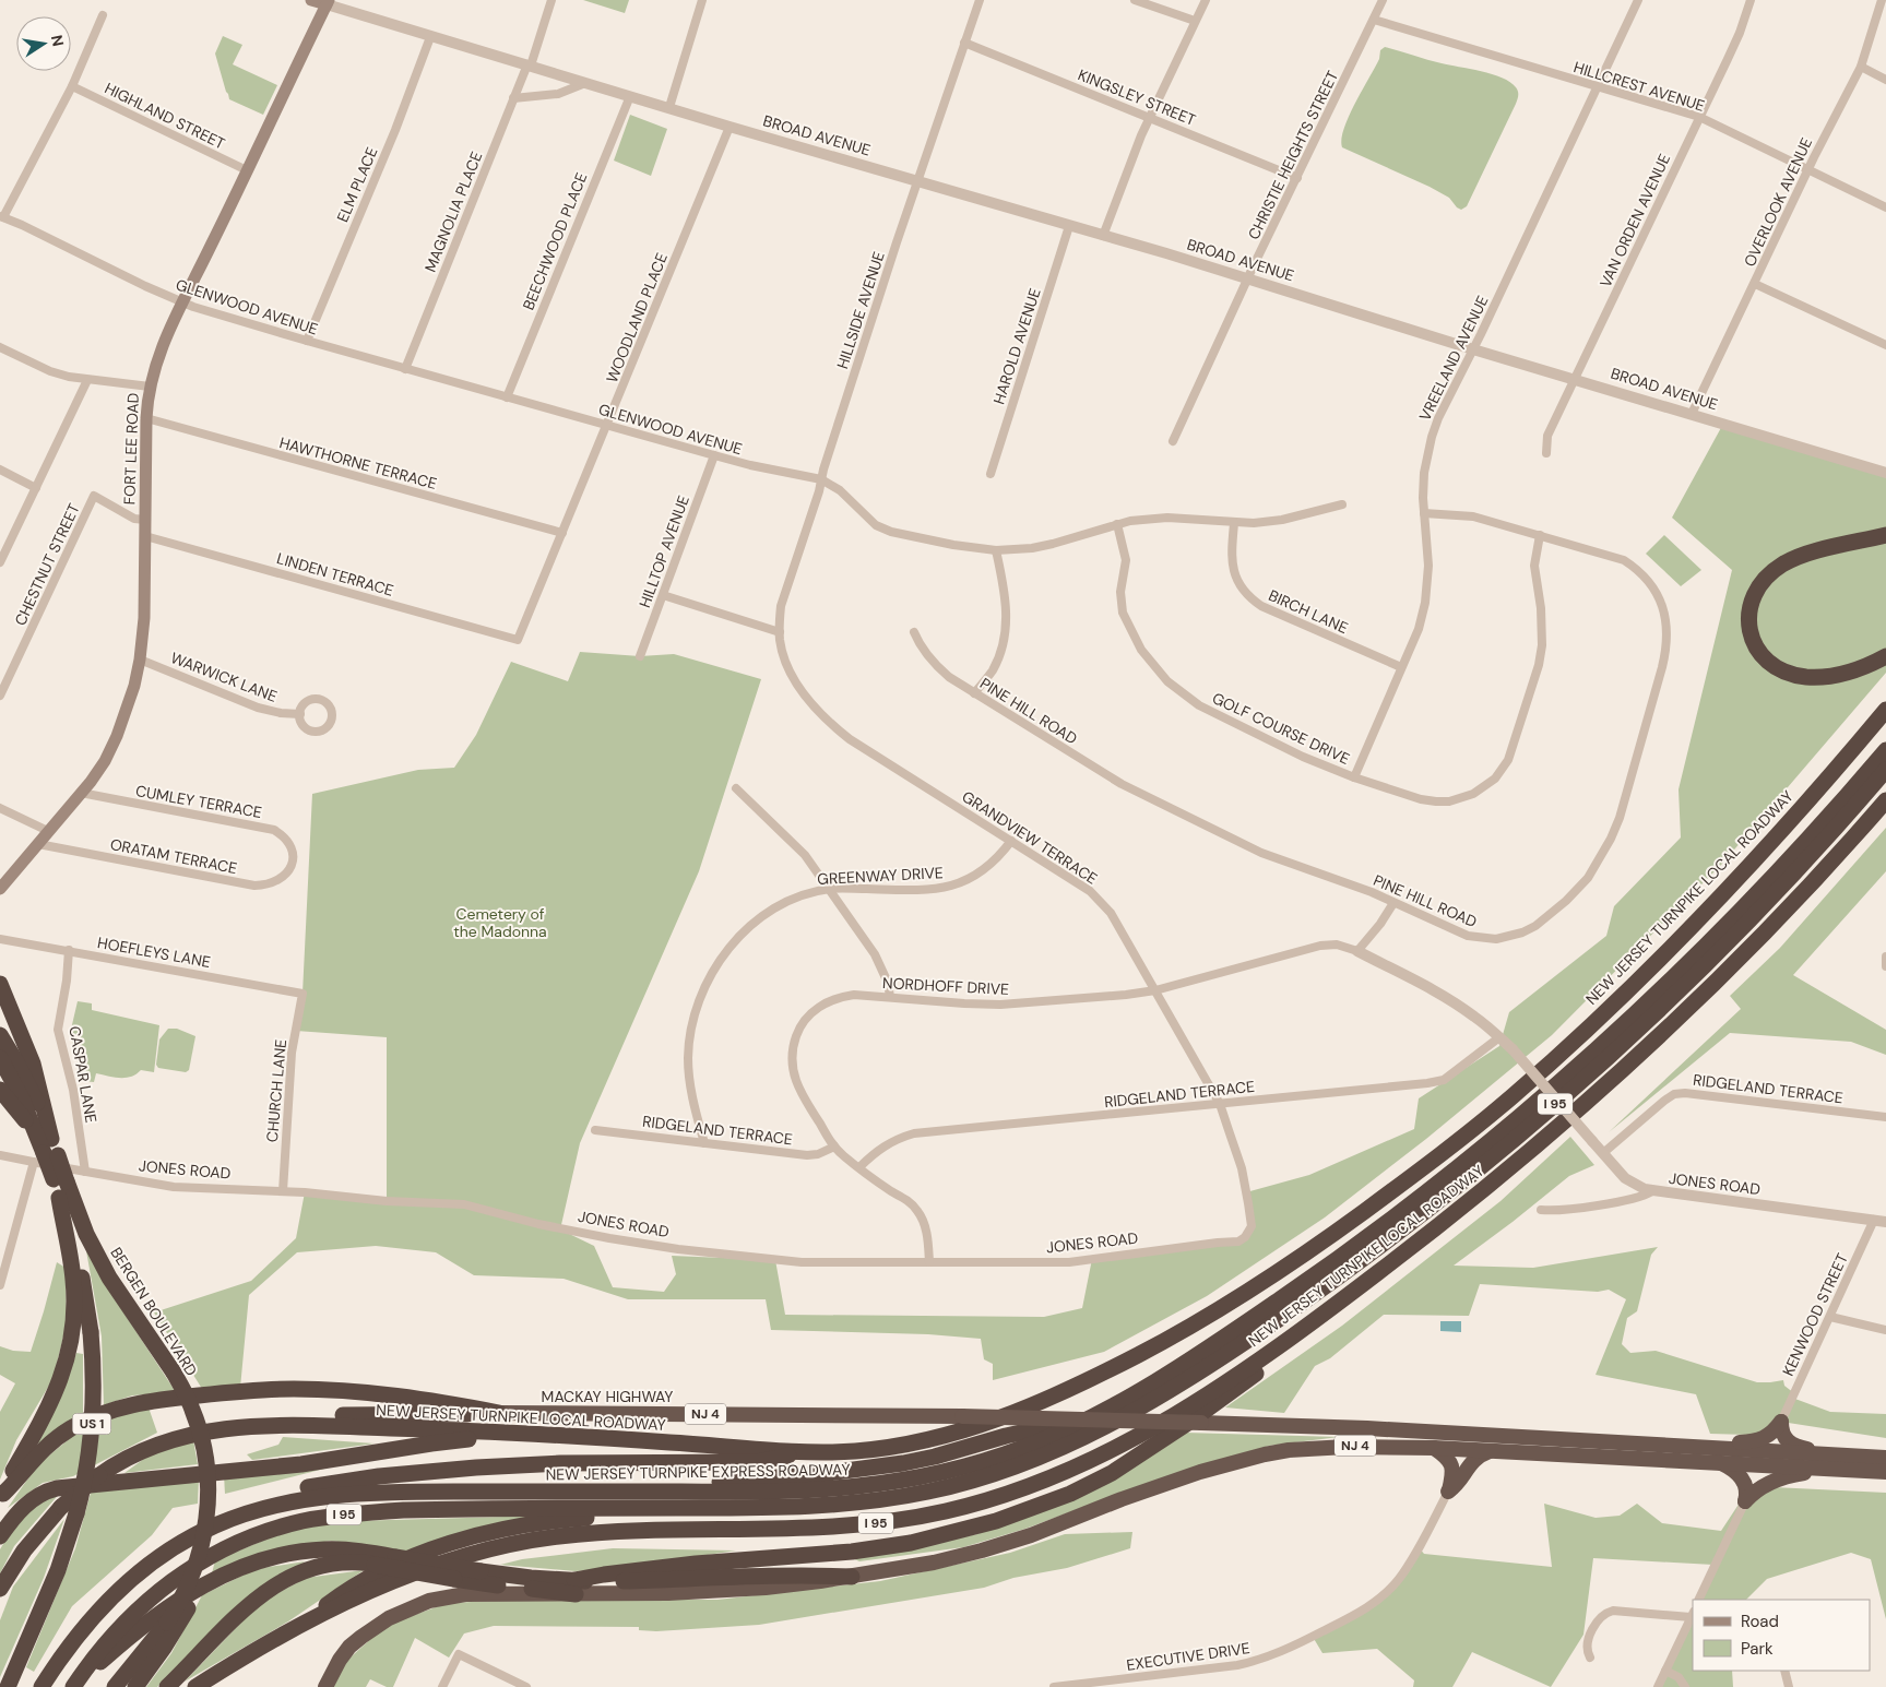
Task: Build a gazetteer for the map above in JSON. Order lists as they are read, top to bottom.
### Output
{
  "streets": {
    "highway": [
      "NEW JERSEY TURNPIKE LOCAL ROADWAY",
      "I 95",
      "BERGEN BOULEVARD",
      "MACKAY HIGHWAY",
      "NJ 4",
      "US 1",
      "NEW JERSEY TURNPIKE EXPRESS ROADWAY"
    ],
    "main road": ["BROAD AVENUE", "FORT LEE ROAD"],
    "street": [
      "HILLCREST AVENUE",
      "KINGSLEY STREET",
      "HIGHLAND STREET",
      "CHRISTIE HEIGHTS STREET",
      "ELM PLACE",
      "OVERLOOK AVENUE",
      "MAGNOLIA PLACE",
      "VAN ORDEN AVENUE",
      "BEECHWOOD PLACE",
      "GLENWOOD AVENUE",
      "HILLSIDE AVENUE",
      "WOODLAND PLACE",
      "HAROLD AVENUE",
      "VREELAND AVENUE",
      "HAWTHORNE TERRACE",
      "HILLTOP AVENUE",
      "CHESTNUT STREET",
      "LINDEN TERRACE",
      "BIRCH LANE",
      "WARWICK LANE",
      "PINE HILL ROAD",
      "GOLF COURSE DRIVE",
      "CUMLEY TERRACE",
      "GRANDVIEW TERRACE",
      "ORATAM TERRACE",
      "GREENWAY DRIVE",
      "HOEFLEYS LANE",
      "NORDHOFF DRIVE",
      "CASPAR LANE",
      "RIDGELAND TERRACE",
      "CHURCH LANE",
      "JONES ROAD",
      "KENWOOD STREET",
      "EXECUTIVE DRIVE"
    ]
  },
  "crossings": [
    ["HILLCREST AVENUE", "CHRISTIE HEIGHTS STREET"],
    ["HILLCREST AVENUE", "OVERLOOK AVENUE"],
    ["HILLCREST AVENUE", "VAN ORDEN AVENUE"],
    ["HILLCREST AVENUE", "VREELAND AVENUE"],
    ["KINGSLEY STREET", "CHRISTIE HEIGHTS STREET"],
    ["KINGSLEY STREET", "HILLSIDE AVENUE"],
    ["HIGHLAND STREET", "FORT LEE ROAD"],
    ["BROAD AVENUE", "CHRISTIE HEIGHTS STREET"],
    ["BROAD AVENUE", "ELM PLACE"],
    ["BROAD AVENUE", "OVERLOOK AVENUE"],
    ["BROAD AVENUE", "MAGNOLIA PLACE"],
    ["BROAD AVENUE", "VAN ORDEN AVENUE"],
    ["BROAD AVENUE", "BEECHWOOD PLACE"],
    ["BROAD AVENUE", "HILLSIDE AVENUE"],
    ["BROAD AVENUE", "WOODLAND PLACE"],
    ["BROAD AVENUE", "HAROLD AVENUE"],
    ["BROAD AVENUE", "VREELAND AVENUE"],
    ["BROAD AVENUE", "FORT LEE ROAD"],
    ["ELM PLACE", "GLENWOOD AVENUE"],
    ["MAGNOLIA PLACE", "GLENWOOD AVENUE"],
    ["BEECHWOOD PLACE", "GLENWOOD AVENUE"],
    ["GLENWOOD AVENUE", "HILLSIDE AVENUE"],
    ["GLENWOOD AVENUE", "WOODLAND PLACE"],
    ["GLENWOOD AVENUE", "FORT LEE ROAD"],
    ["GLENWOOD AVENUE", "HILLTOP AVENUE"],
    ["GLENWOOD AVENUE", "BIRCH LANE"],
    ["GLENWOOD AVENUE", "GOLF COURSE DRIVE"],
    ["HILLSIDE AVENUE", "GRANDVIEW TERRACE"],
    ["WOODLAND PLACE", "HAWTHORNE TERRACE"],
    ["WOODLAND PLACE", "LINDEN TERRACE"],
    ["VREELAND AVENUE", "BIRCH LANE"],
    ["VREELAND AVENUE", "PINE HILL ROAD"],
    ["VREELAND AVENUE", "GOLF COURSE DRIVE"],
    ["FORT LEE ROAD", "HAWTHORNE TERRACE"],
    ["FORT LEE ROAD", "CHESTNUT STREET"],
    ["FORT LEE ROAD", "LINDEN TERRACE"],
    ["FORT LEE ROAD", "WARWICK LANE"],
    ["FORT LEE ROAD", "CUMLEY TERRACE"],
    ["FORT LEE ROAD", "ORATAM TERRACE"],
    ["PINE HILL ROAD", "GOLF COURSE DRIVE"],
    ["CUMLEY TERRACE", "ORATAM TERRACE"],
    ["GRANDVIEW TERRACE", "GREENWAY DRIVE"],
    ["GRANDVIEW TERRACE", "NORDHOFF DRIVE"],
    ["GRANDVIEW TERRACE", "RIDGELAND TERRACE"],
    ["GRANDVIEW TERRACE", "JONES ROAD"],
    ["GREENWAY DRIVE", "RIDGELAND TERRACE"],
    ["HOEFLEYS LANE", "CASPAR LANE"],
    ["HOEFLEYS LANE", "CHURCH LANE"],
    ["NORDHOFF DRIVE", "RIDGELAND TERRACE"],
    ["NORDHOFF DRIVE", "JONES ROAD"],
    ["CASPAR LANE", "JONES ROAD"],
    ["CHURCH LANE", "JONES ROAD"],
    ["JONES ROAD", "BERGEN BOULEVARD"],
    ["JONES ROAD", "KENWOOD STREET"],
    ["BERGEN BOULEVARD", "US 1"],
    ["MACKAY HIGHWAY", "NJ 4"]
  ],
  "parks": ["Cemetery of the Madonna"],
  "legend": ["Road", "Park"],
  "north": "right"
}
